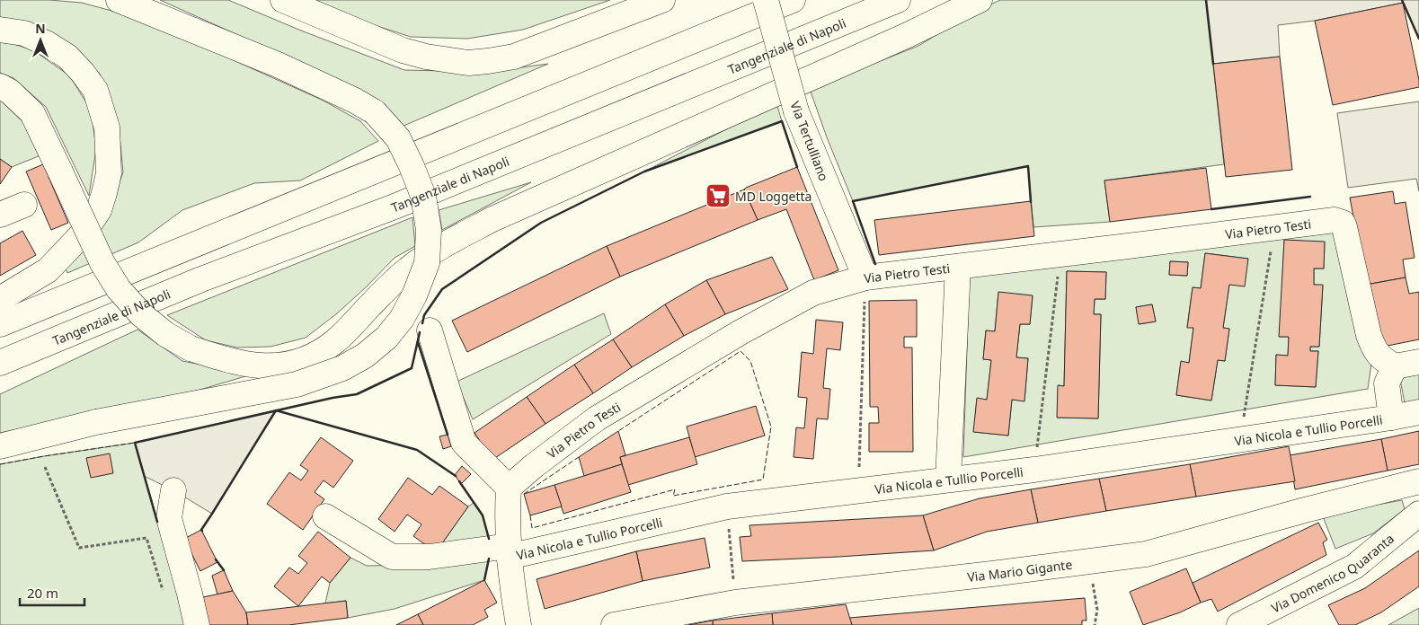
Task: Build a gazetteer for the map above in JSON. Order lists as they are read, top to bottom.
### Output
{
  "streets": {
    "main road": [
      "Tangenziale di Napoli",
      "Via Tertulliano",
      "Via Pietro Testi",
      "Via Nicola e Tullio Porcelli",
      "Via Mario Gigante",
      "Via Domenico Quaranta"
    ]
  },
  "crossings": [
    ["Via Tertulliano", "Via Pietro Testi"],
    ["Via Pietro Testi", "Via Nicola e Tullio Porcelli"]
  ],
  "places": {
    "supermarket": ["MD Loggetta"]
  },
  "scale_bar": "20 m",
  "north": "top"
}
